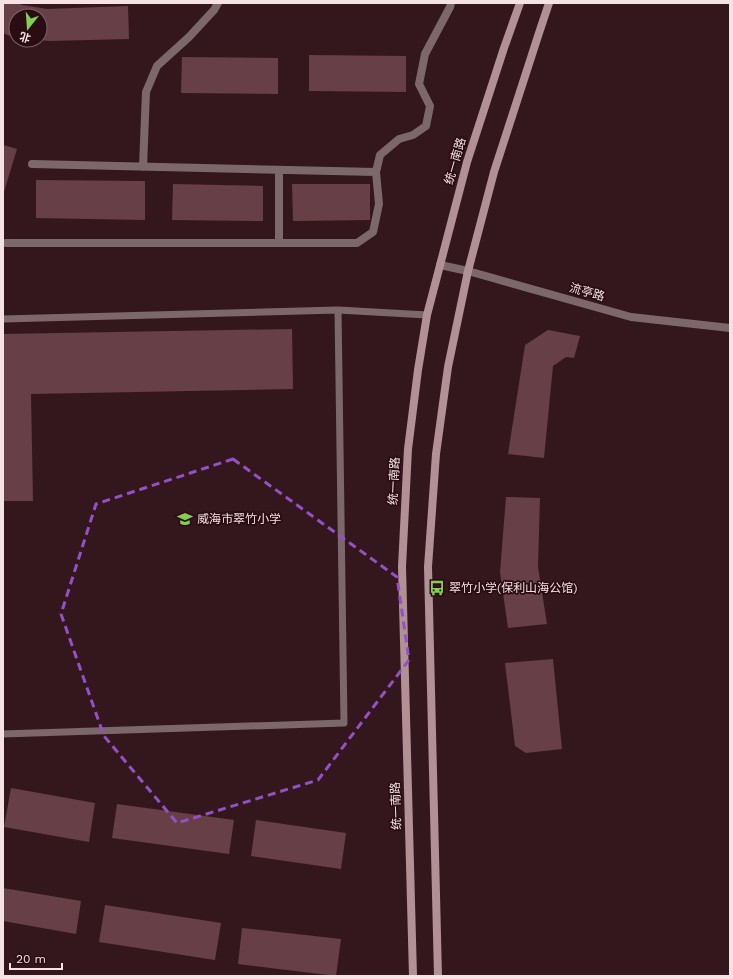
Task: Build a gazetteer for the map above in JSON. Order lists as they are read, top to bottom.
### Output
{
  "streets": {
    "main road": ["统一南路"],
    "street": ["流亭路"]
  },
  "crossings": [
    ["统一南路", "流亭路"]
  ],
  "places": {
    "school or university": ["威海市翠竹小学"],
    "bus stop": ["翠竹小学(保利山海公馆)"]
  },
  "scale_bar": "20 m",
  "north": "bottom"
}
